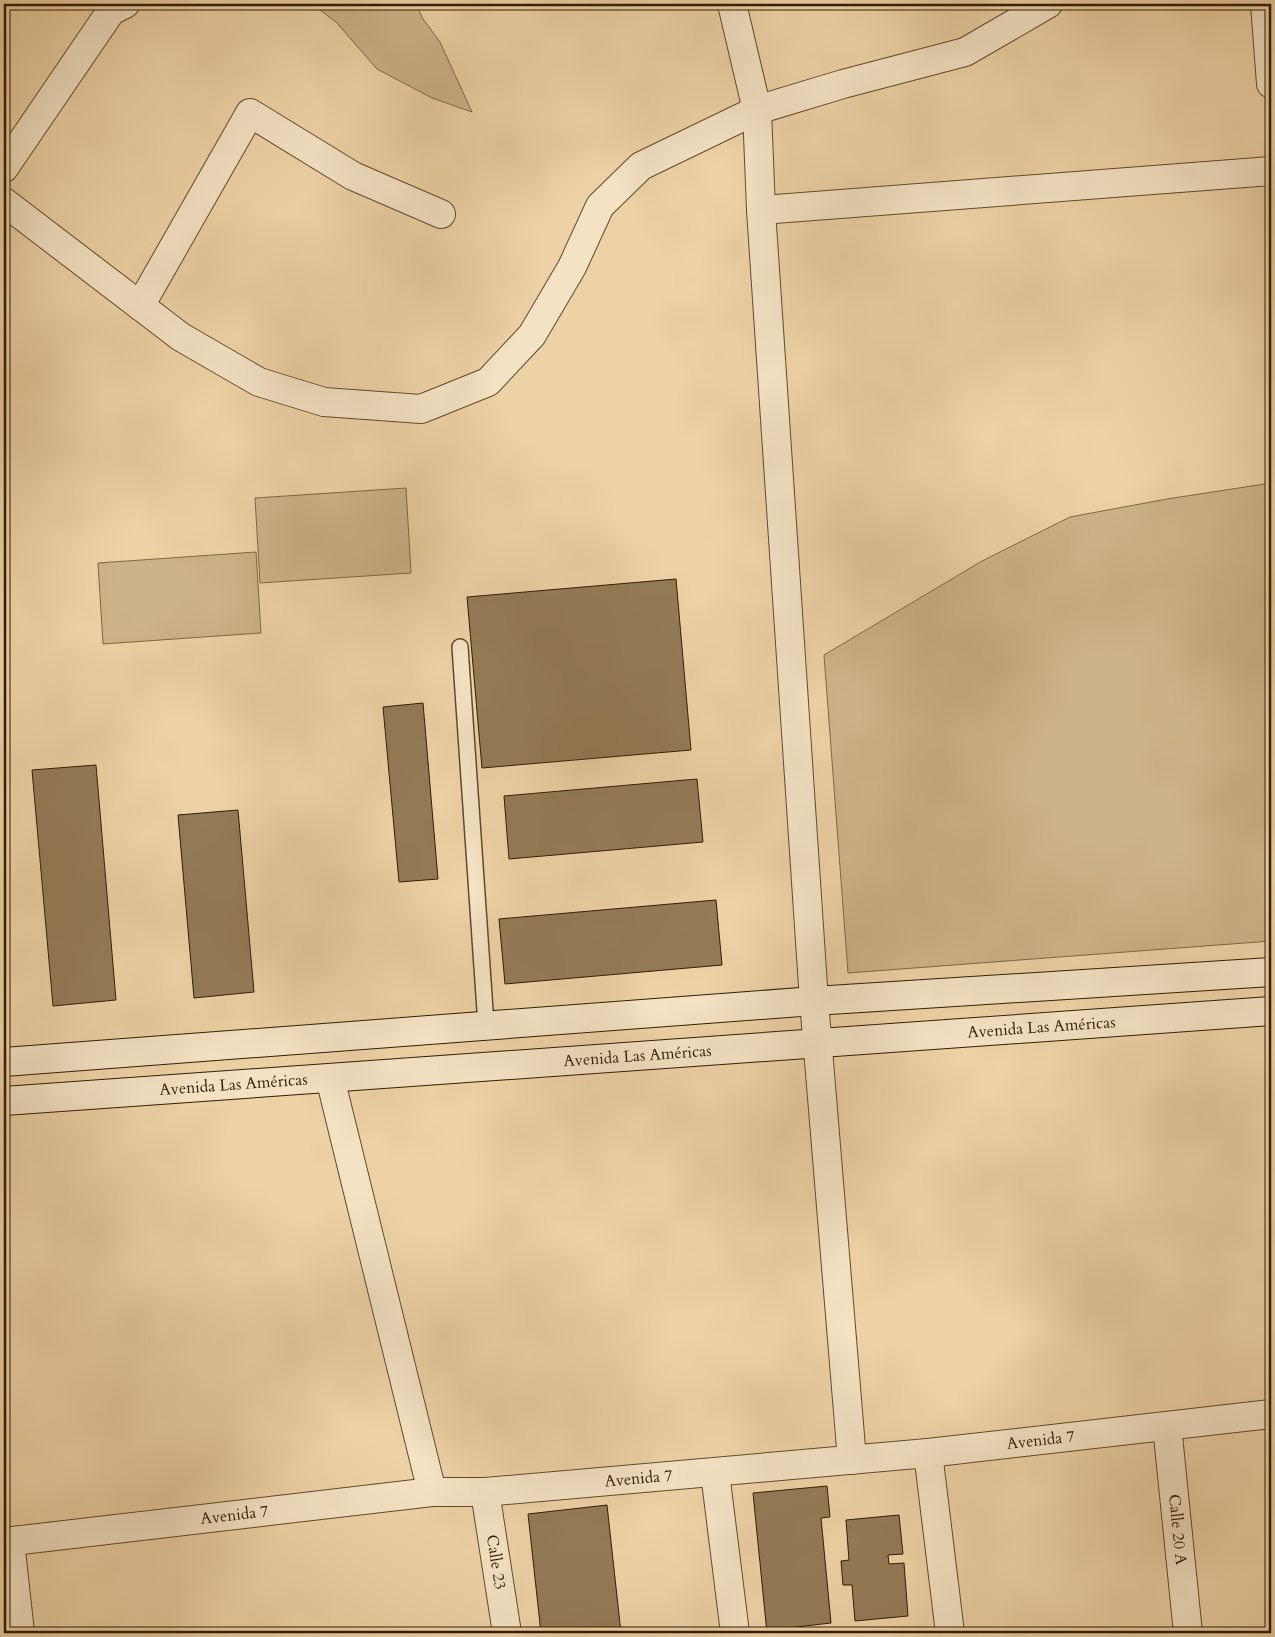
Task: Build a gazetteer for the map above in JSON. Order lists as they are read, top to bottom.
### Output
{
  "streets": {
    "street": [
      "Avenida Las Américas",
      "Avenida 7",
      "Calle 20 A",
      "Calle 23"
    ]
  },
  "crossings": [
    ["Avenida 7", "Calle 20 A"],
    ["Avenida 7", "Calle 23"]
  ]
}
